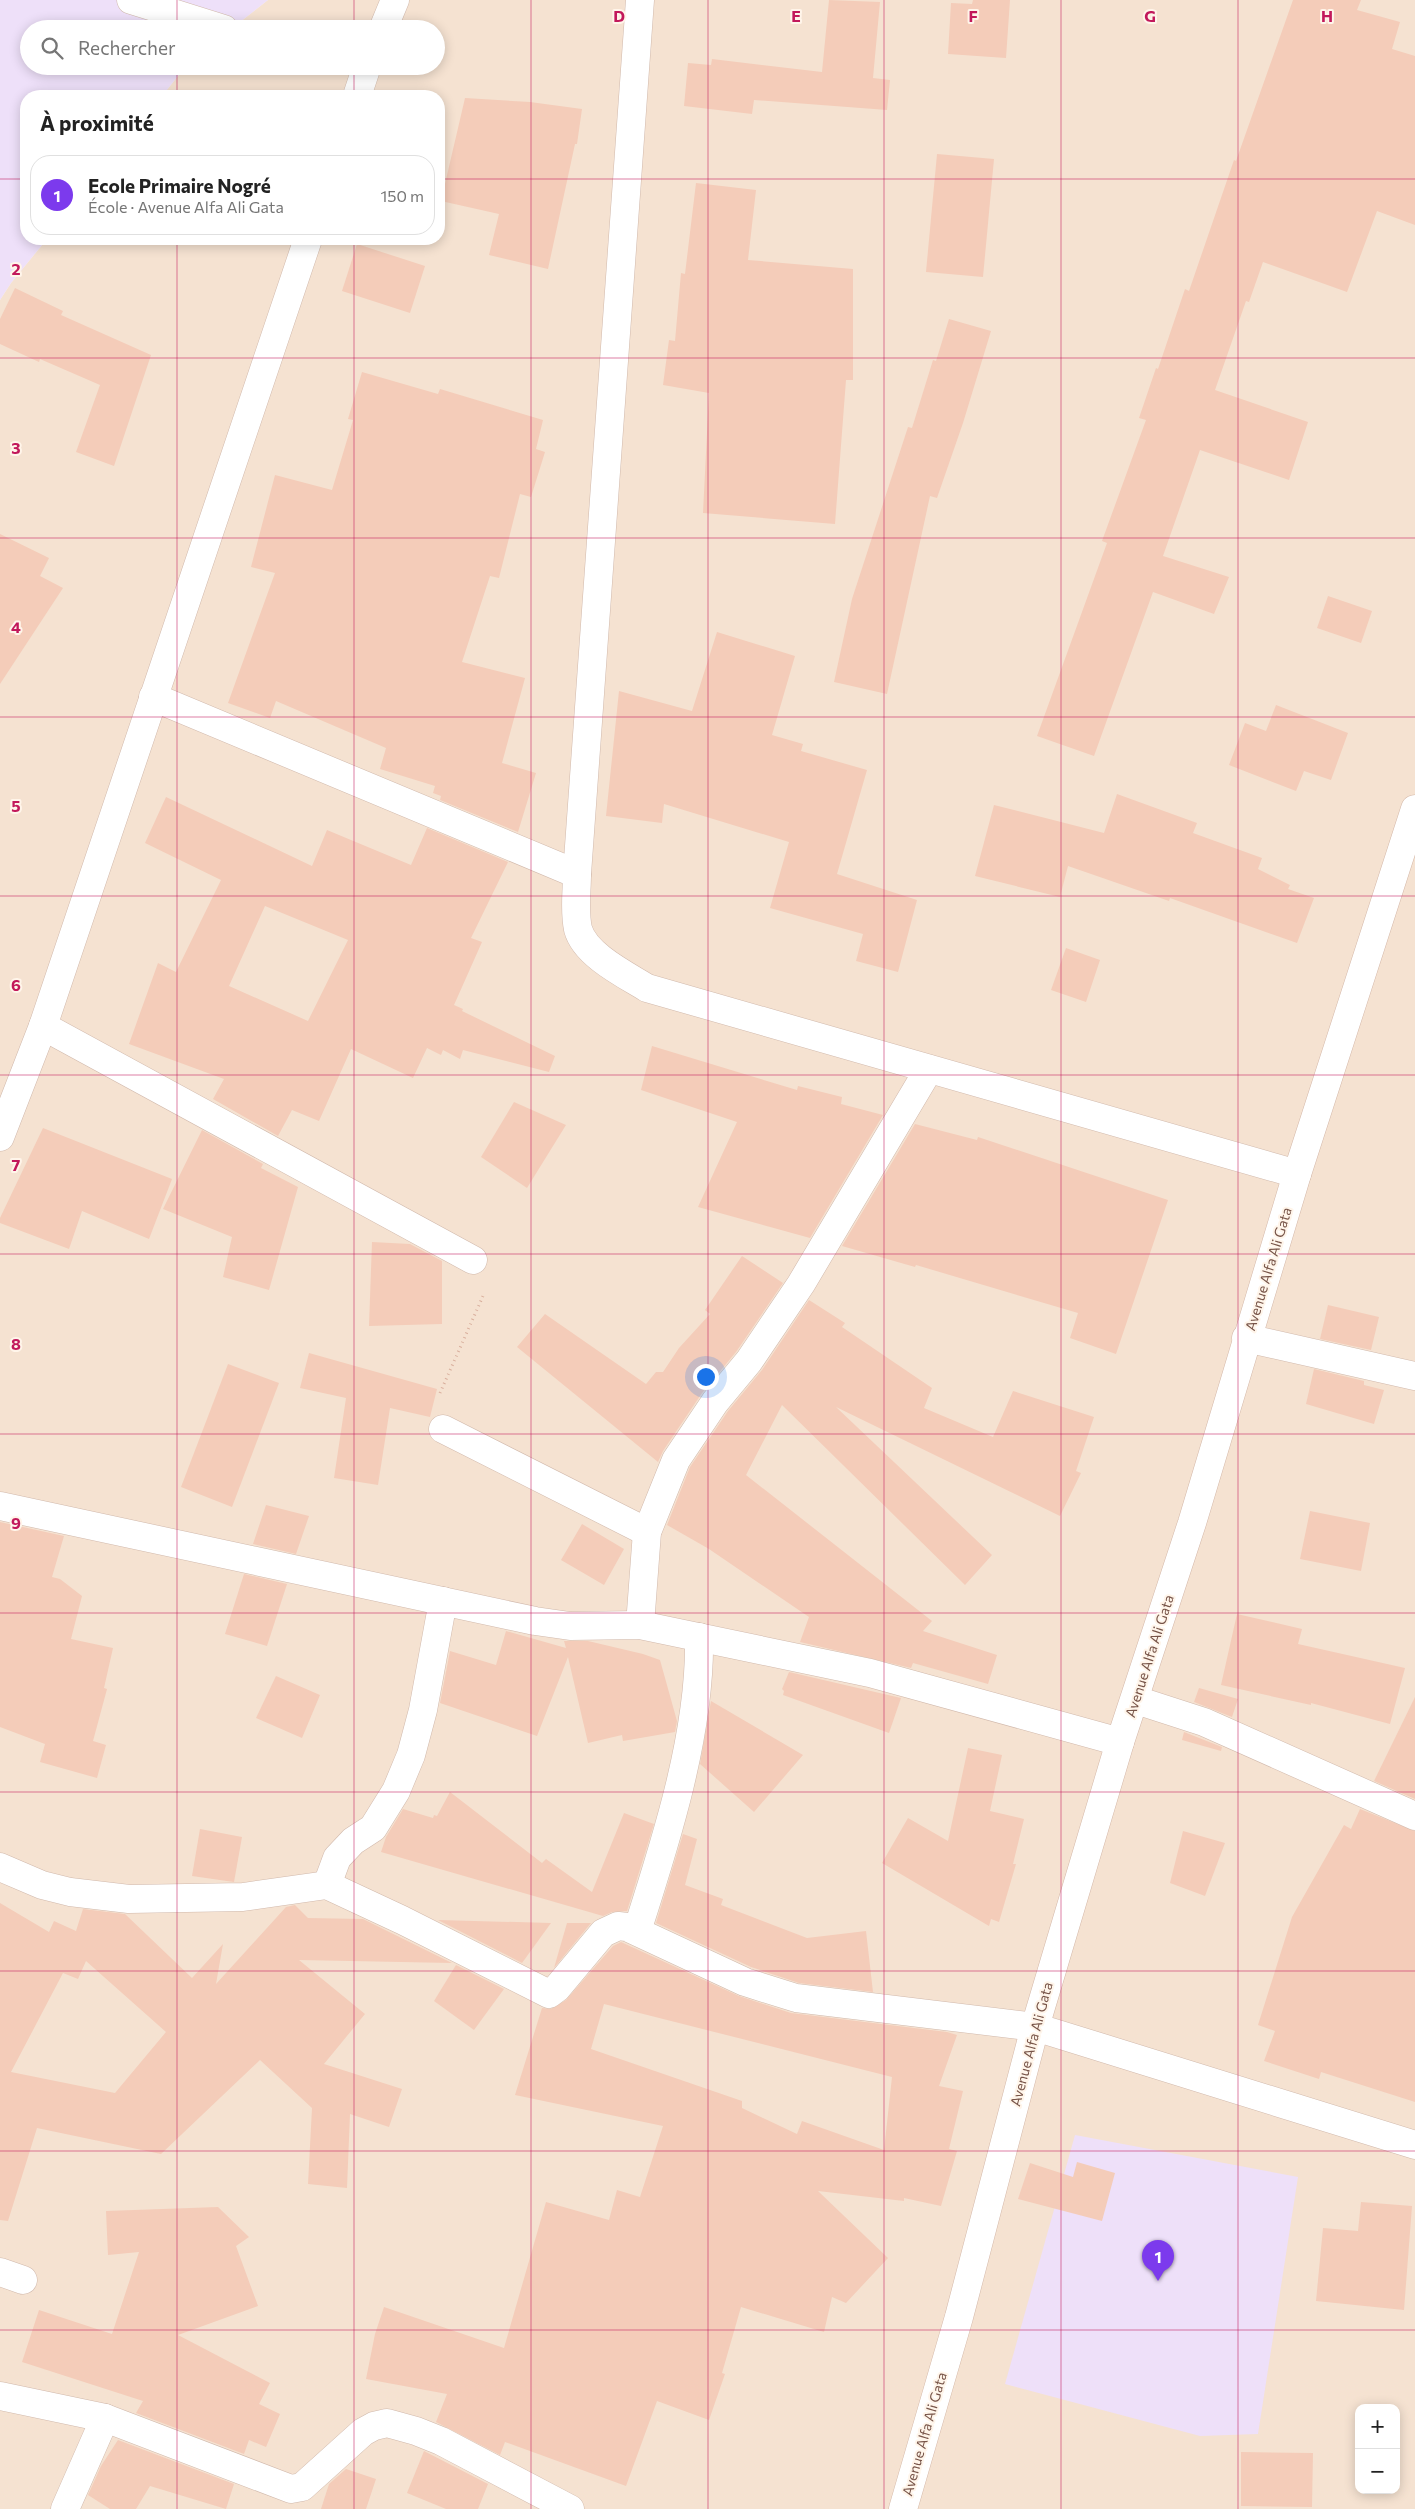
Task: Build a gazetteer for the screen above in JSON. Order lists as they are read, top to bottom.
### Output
{
  "streets": {
    "street": ["Avenue Alfa Ali Gata"]
  },
  "page": {
    "search": "Rechercher",
    "heading": "À proximité",
    "list": [
      {
        "mark": "1",
        "name": "Ecole Primaire Nogré",
        "note": "École · Avenue Alfa Ali Gata",
        "value": "150 m"
      }
    ],
    "pins": "1",
    "map_buttons": ["+", "−"]
  },
  "grid": {
    "columns": [
      "D",
      "E",
      "F",
      "G",
      "H"
    ],
    "rows": [
      "2",
      "3",
      "4",
      "5",
      "6",
      "7",
      "8",
      "9"
    ]
  }
}
